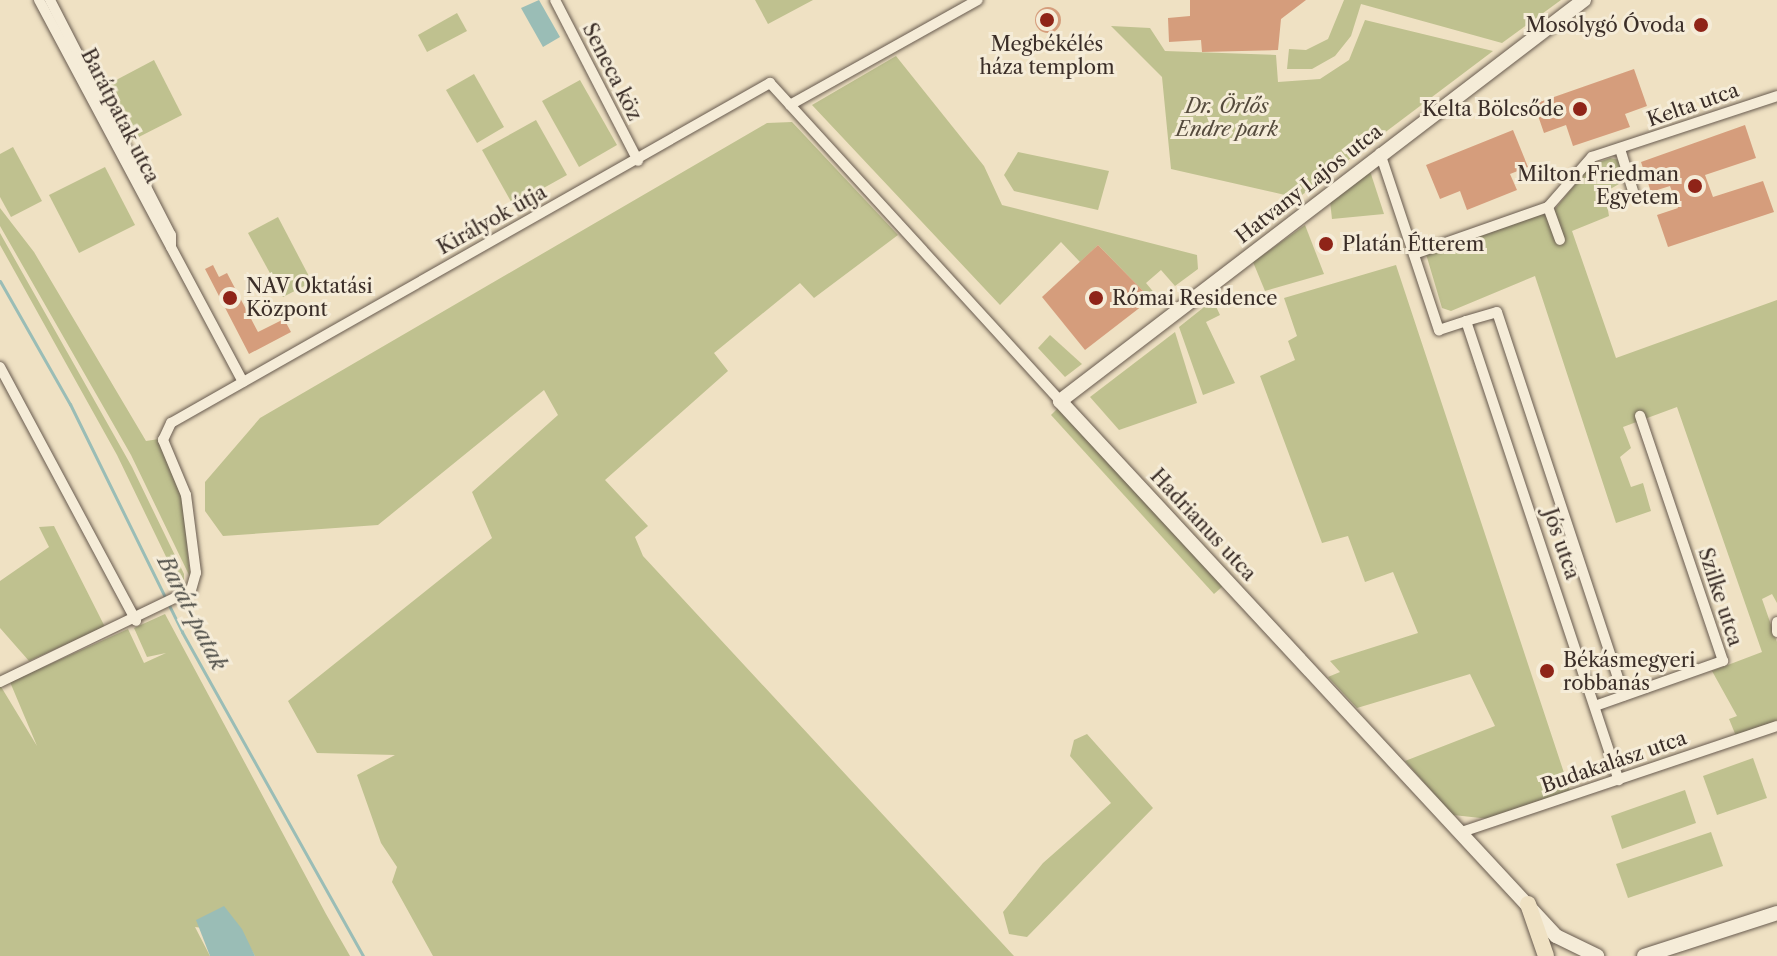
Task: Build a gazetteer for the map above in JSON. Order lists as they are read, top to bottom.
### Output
{
  "streets": {
    "street": [
      "Seneca köz",
      "Kelta utca",
      "Barátpatak utca",
      "Hatvany Lajos utca",
      "Királyok útja",
      "Hadrianus utca",
      "Jós utca",
      "Szilke utca",
      "Budakalász utca"
    ]
  },
  "crossings": [
    ["Seneca köz", "Királyok útja"],
    ["Kelta utca", "Jós utca"],
    ["Barátpatak utca", "Királyok útja"],
    ["Hatvany Lajos utca", "Hadrianus utca"],
    ["Hatvany Lajos utca", "Jós utca"],
    ["Királyok útja", "Hadrianus utca"],
    ["Hadrianus utca", "Budakalász utca"],
    ["Jós utca", "Szilke utca"],
    ["Jós utca", "Budakalász utca"]
  ],
  "water": ["Barát-patak"],
  "parks": ["Dr. Örlős Endre park"],
  "places": [
    "Megbékélés háza templom",
    "Mosolygó Óvoda",
    "Kelta Bölcsőde",
    "Milton Friedman Egyetem",
    "Platán Étterem",
    "NAV Oktatási Központ",
    "Római Residence",
    "Békásmegyeri robbanás"
  ]
}
